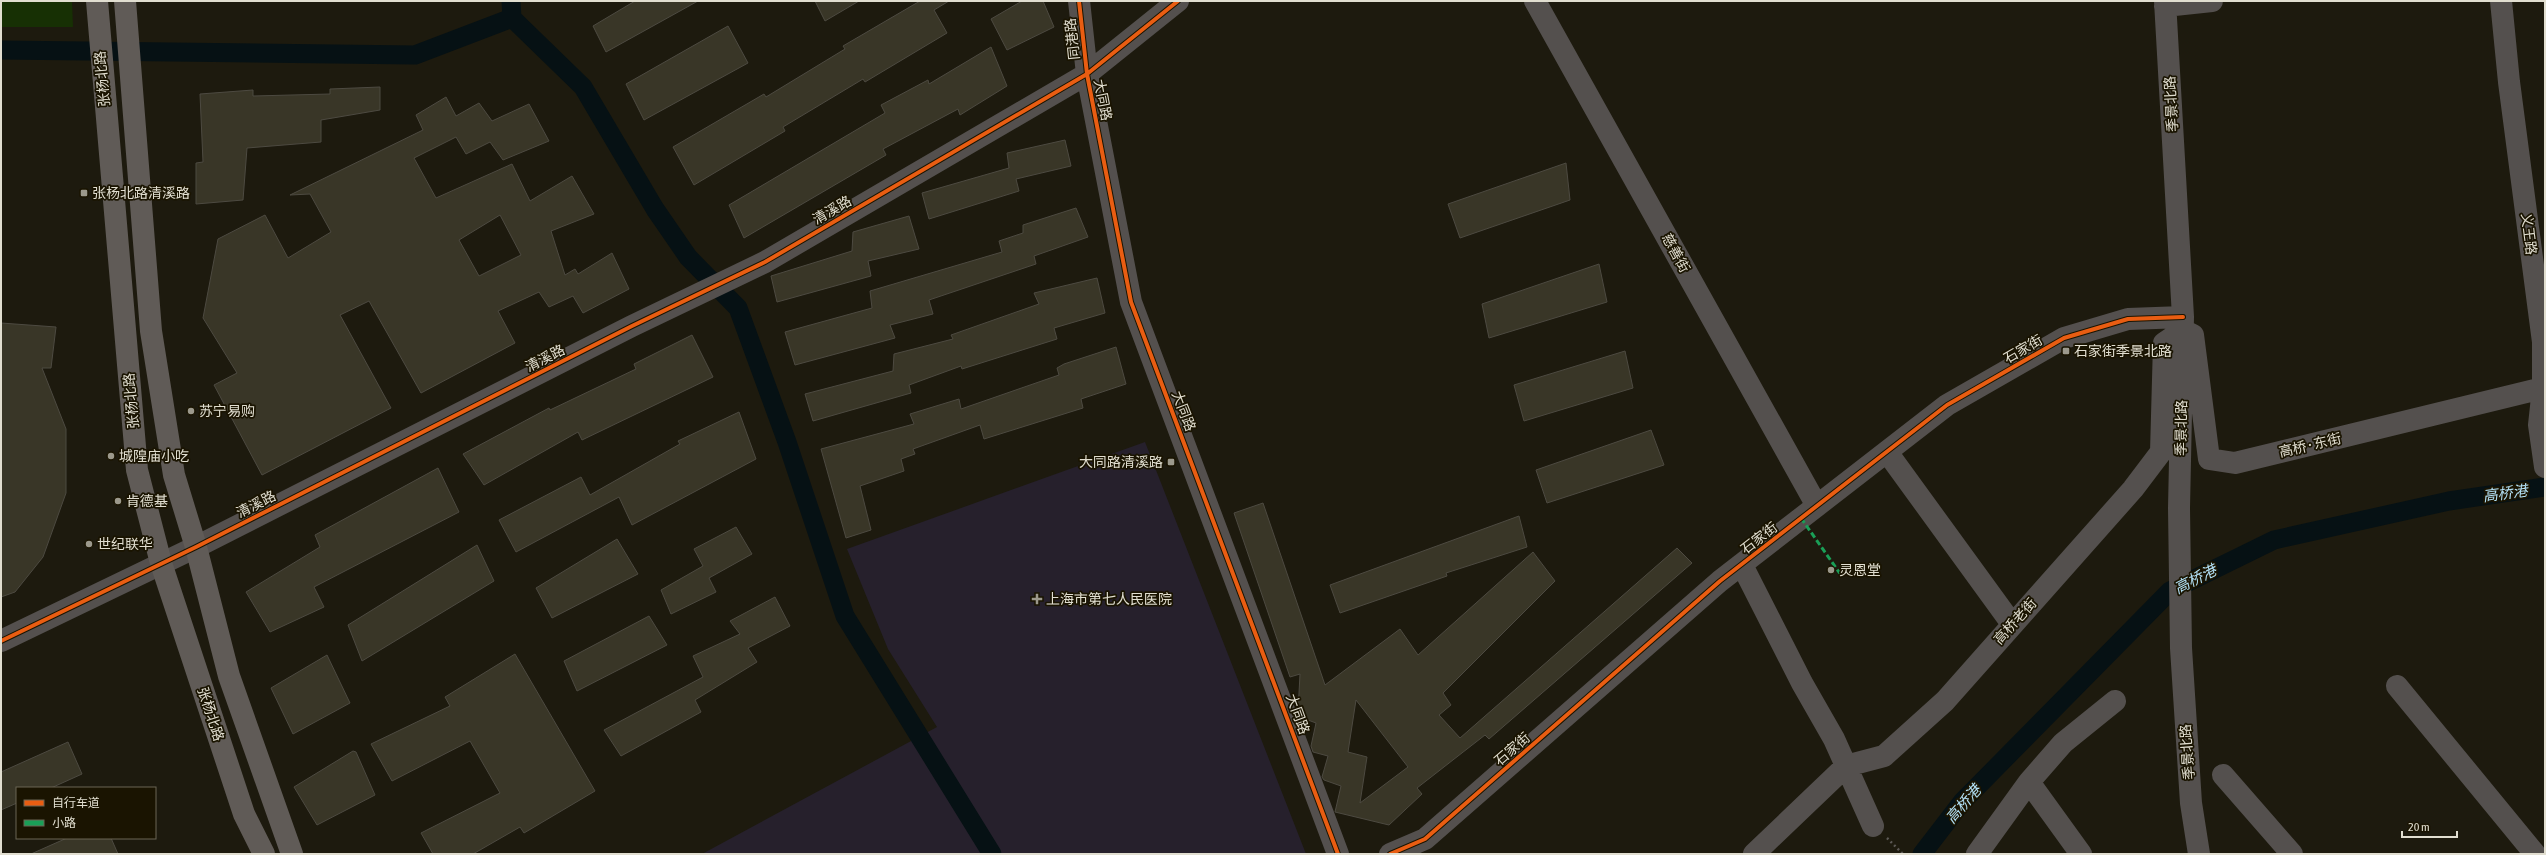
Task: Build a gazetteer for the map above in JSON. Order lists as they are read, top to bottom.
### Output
{
  "streets": {
    "main road": ["张杨北路"],
    "street": [
      "同港路",
      "大同路",
      "季景北路",
      "清溪路",
      "义王路",
      "慈善街",
      "石家街",
      "高桥 • 东街",
      "高桥老街"
    ]
  },
  "crossings": [
    ["同港路", "大同路"],
    ["同港路", "清溪路"],
    ["张杨北路", "清溪路"],
    ["大同路", "清溪路"],
    ["季景北路", "石家街"],
    ["季景北路", "高桥 • 东街"],
    ["季景北路", "高桥老街"],
    ["义王路", "高桥 • 东街"],
    ["慈善街", "石家街"],
    ["石家街", "高桥 • 东街"],
    ["石家街", "高桥老街"],
    ["高桥 • 东街", "高桥老街"]
  ],
  "water": ["高桥港"],
  "places": {
    "transit": ["张杨北路清溪路", "石家街季景北路", "大同路清溪路"],
    "other": [
      "苏宁易购",
      "城隍庙小吃",
      "肯德基",
      "世纪联华",
      "灵恩堂"
    ],
    "health": ["上海市第七人民医院"]
  },
  "legend": ["自行车道", "小路"],
  "scale_bar": "20 m"
}
